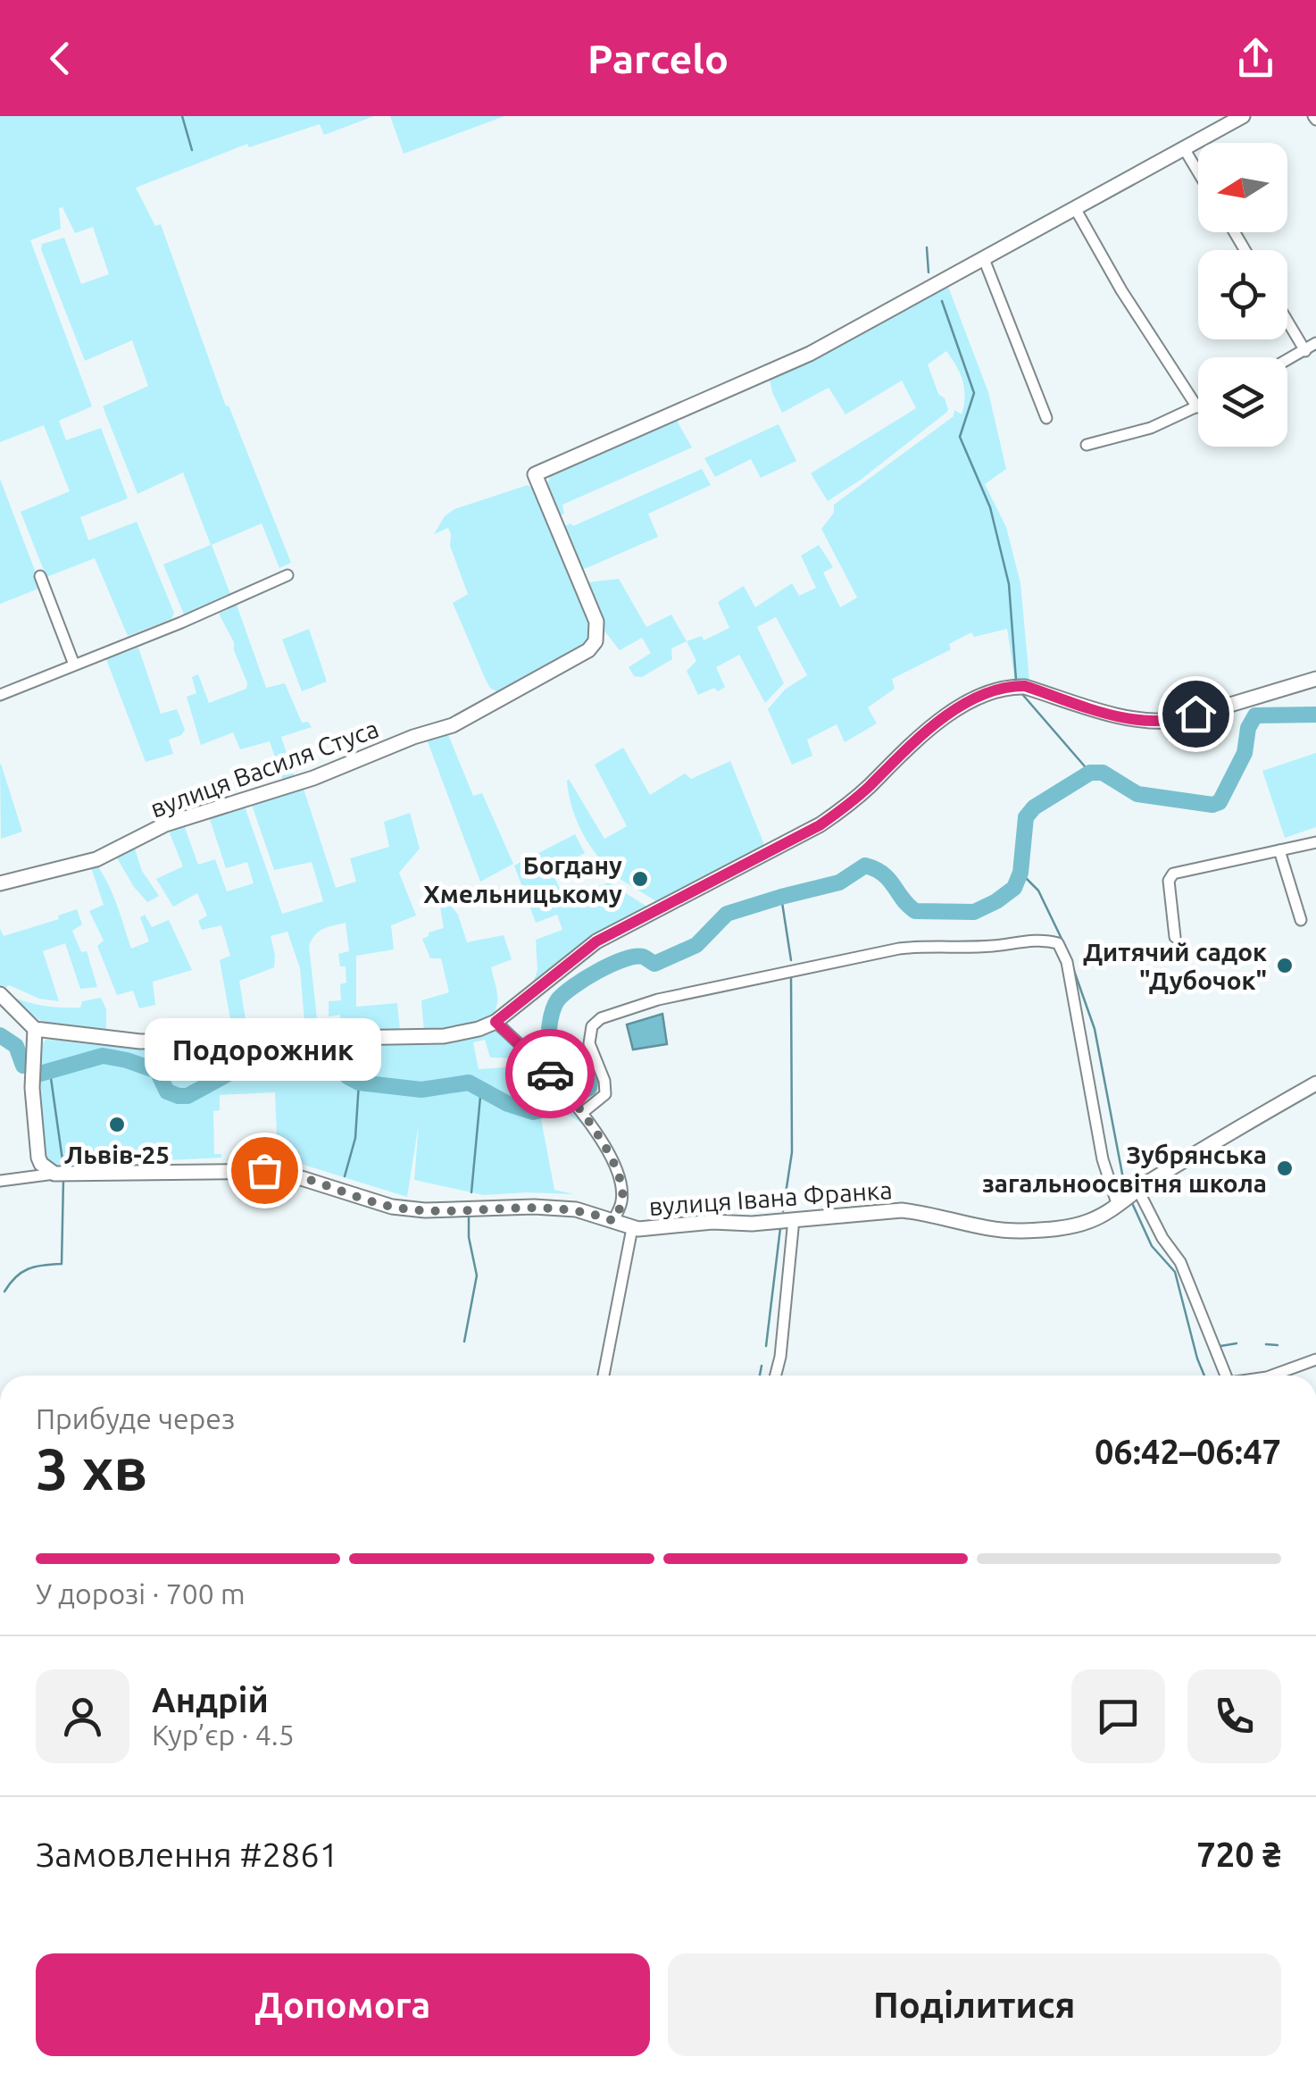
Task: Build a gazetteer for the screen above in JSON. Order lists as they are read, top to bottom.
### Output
{
  "streets": {
    "street": ["вулиця Василя Стуса", "вулиця Івана Франка"]
  },
  "places": [
    "Богдану Хмельницькому",
    "Дитячий садок \"Дубочок\"",
    "Львів-25",
    "Зубрянська загальноосвітня школа",
    "Подорожник"
  ],
  "north": "left",
  "page": {
    "header": "Parcelo",
    "bubble": "Подорожник",
    "heading": ["3 хв", "Прибуде через", "06:42–06:47"],
    "panel": [
      "Андрій",
      "Кур’єр · 4.5",
      "Замовлення #2861",
      "720 ₴"
    ],
    "bar": "У дорозі · 700 m",
    "buttons": ["Допомога", "Поділитися"]
  }
}
